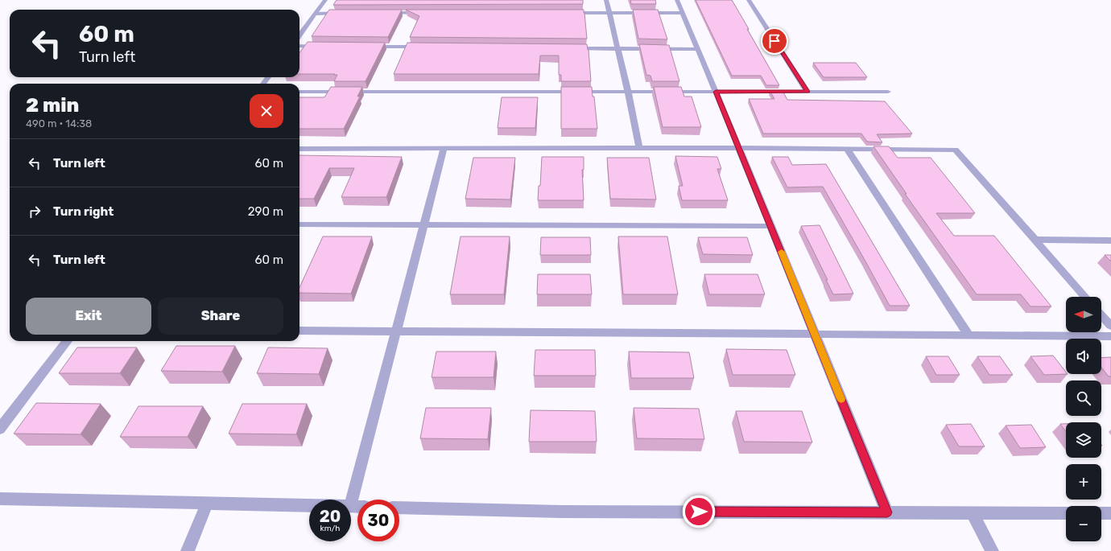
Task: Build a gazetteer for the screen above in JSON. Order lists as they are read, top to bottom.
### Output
{
  "north": "left",
  "page": {
    "turn": ["60 m", "Turn left"],
    "heading": ["2 min", "490 m · 14:38"],
    "list": [
      {
        "name": "Turn left",
        "value": "60 m"
      },
      {
        "name": "Turn right",
        "value": "290 m"
      },
      {
        "name": "Turn left",
        "value": "60 m"
      }
    ],
    "buttons": ["Exit", "Share"],
    "map_buttons": ["+", "−"],
    "speed": "20 km/h",
    "limit": "30"
  }
}
